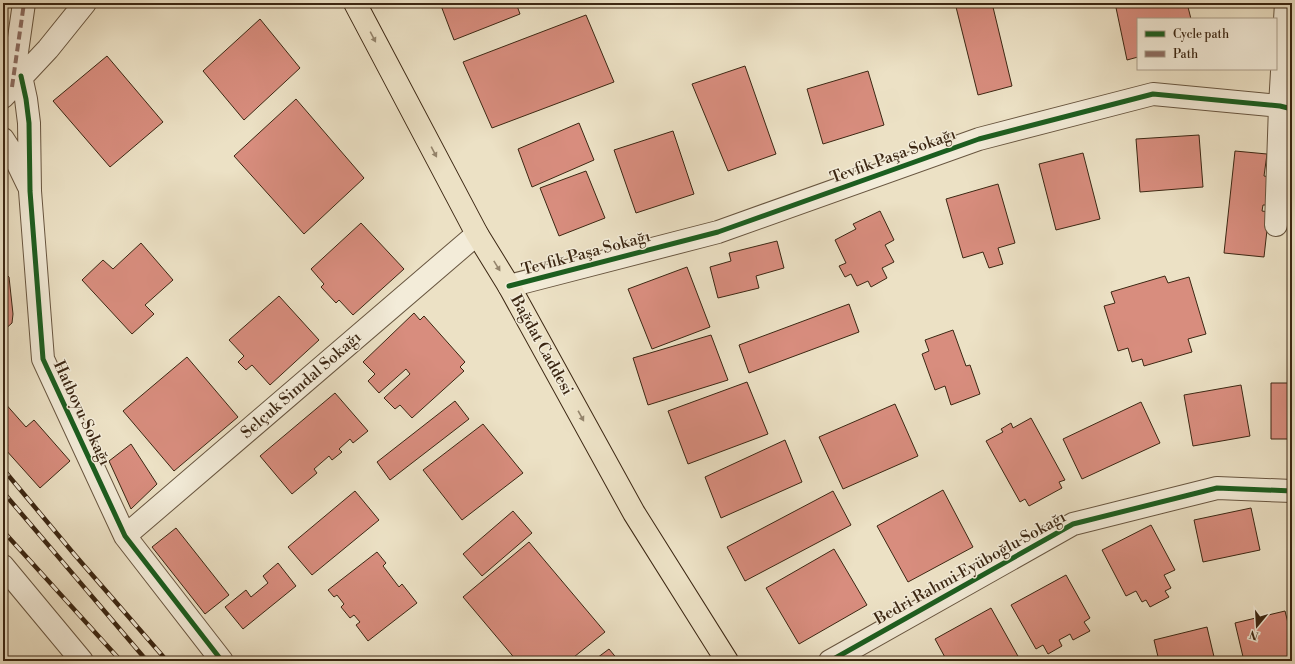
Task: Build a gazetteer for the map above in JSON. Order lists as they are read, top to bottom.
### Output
{
  "streets": {
    "main road": ["Bağdat Caddesi"],
    "street": [
      "Tevfik Paşa Sokağı",
      "Selçuk Simdal Sokağı",
      "Hatboyu Sokağı",
      "Bedri Rahmi Eyüboğlu Sokağı"
    ]
  },
  "crossings": [
    ["Tevfik Paşa Sokağı", "Bağdat Caddesi"],
    ["Bağdat Caddesi", "Selçuk Simdal Sokağı"],
    ["Selçuk Simdal Sokağı", "Hatboyu Sokağı"]
  ],
  "one_way": ["Bağdat Caddesi"],
  "legend": ["Cycle path", "Path"],
  "north": "bottom"
}
